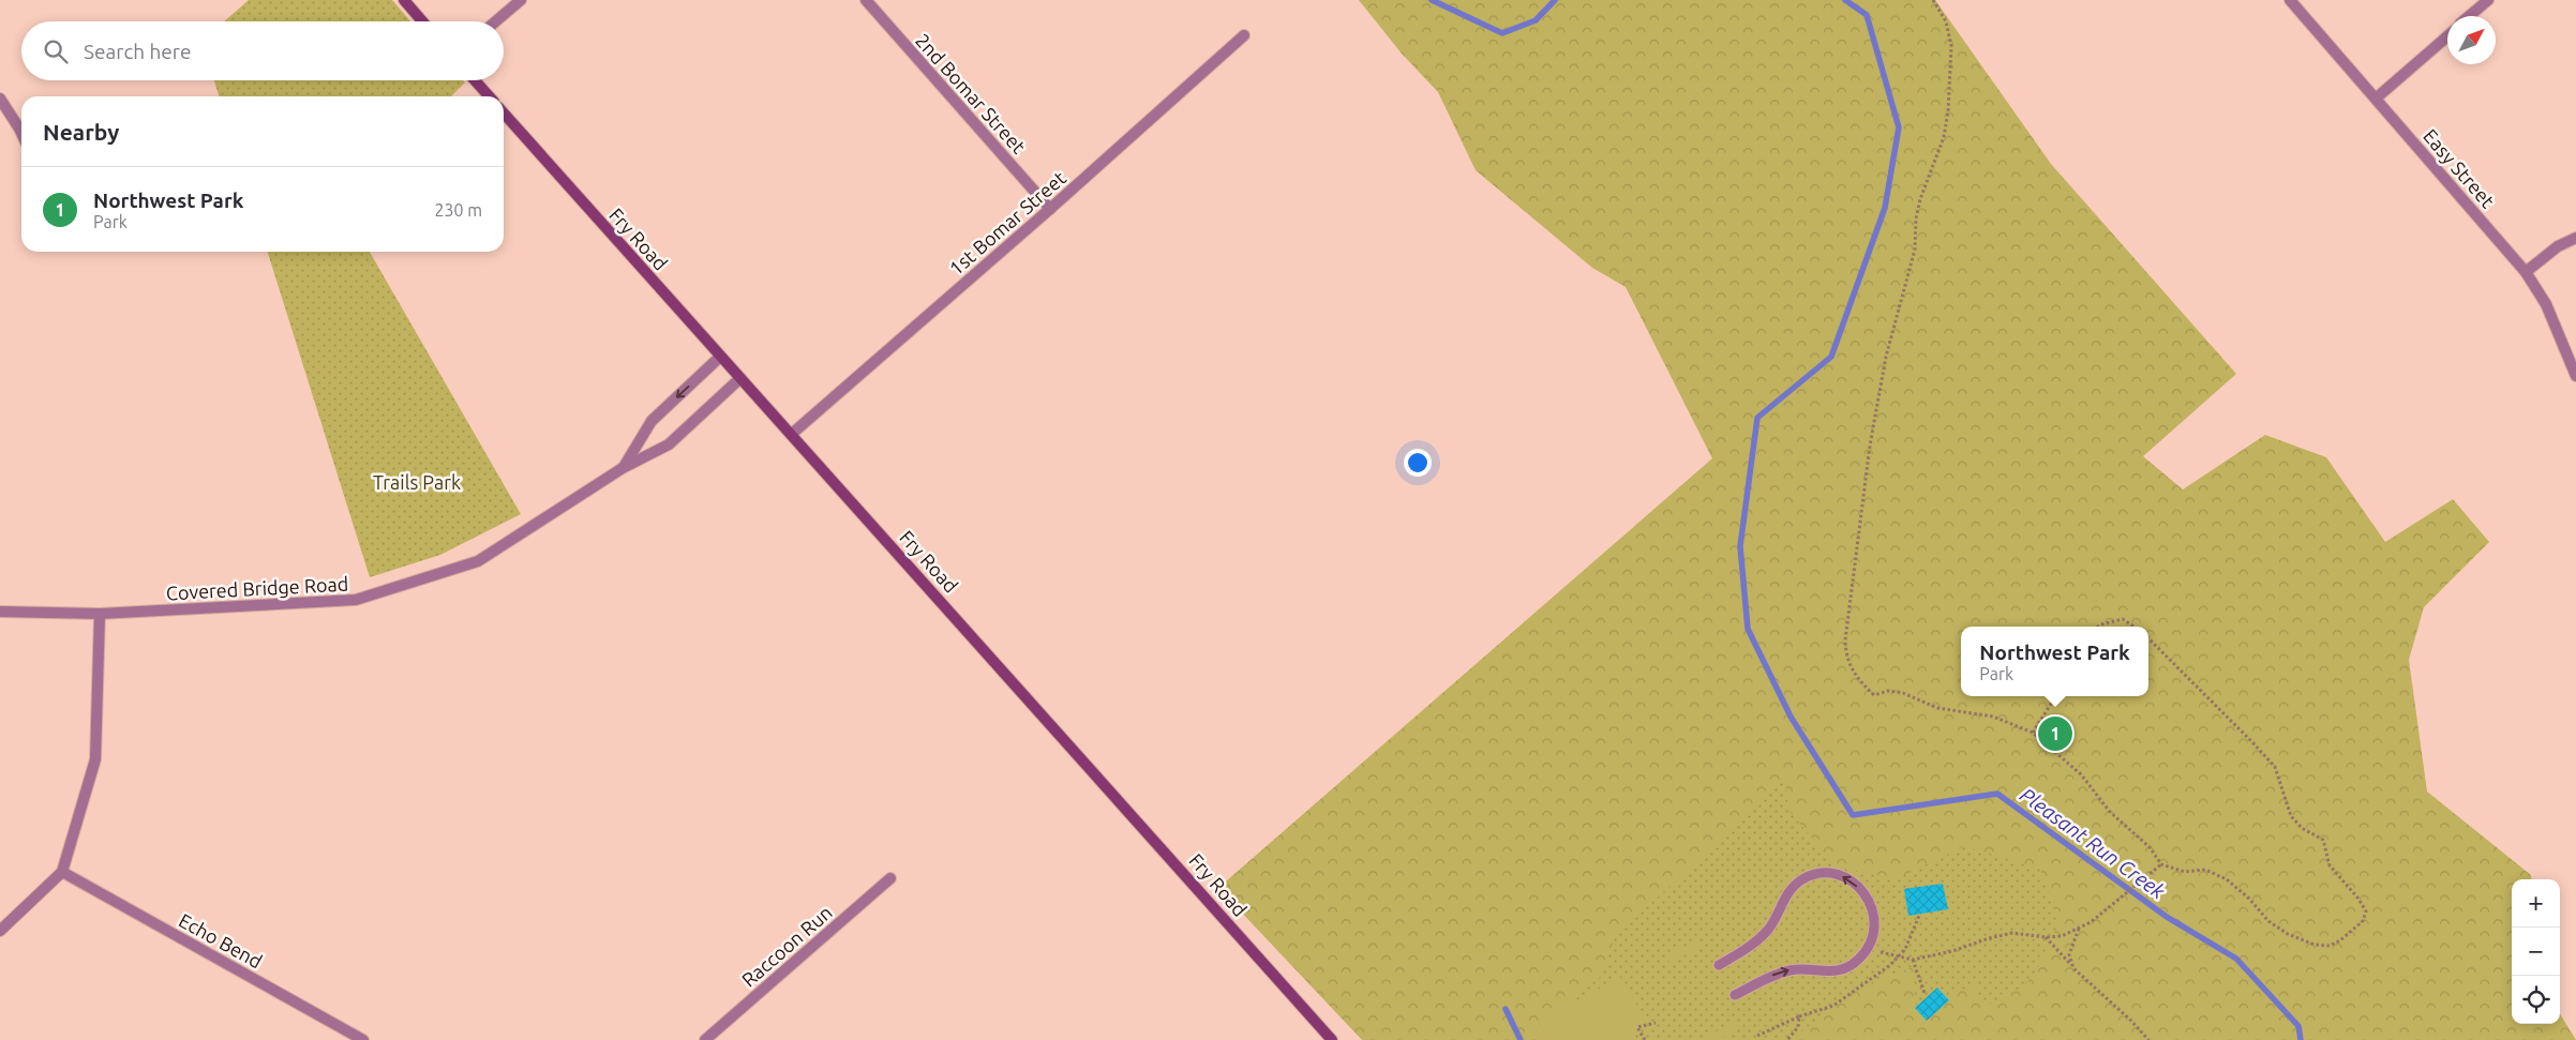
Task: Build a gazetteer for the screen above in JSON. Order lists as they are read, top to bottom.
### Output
{
  "streets": {
    "street": [
      "2nd Bomar Street",
      "Easy Street",
      "1st Bomar Street",
      "Fry Road",
      "Covered Bridge Road",
      "Echo Bend",
      "Raccoon Run"
    ]
  },
  "crossings": [
    ["2nd Bomar Street", "1st Bomar Street"],
    ["1st Bomar Street", "Fry Road"],
    ["Fry Road", "Covered Bridge Road"]
  ],
  "water": ["Pleasant Run Creek"],
  "parks": ["Trails Park"],
  "north": "top right",
  "page": {
    "search": "Search here",
    "heading": "Nearby",
    "list": [
      {
        "mark": "1",
        "name": "Northwest Park",
        "note": "Park",
        "value": "230 m"
      }
    ],
    "popup": ["Northwest Park", "Park"],
    "pins": "1",
    "map_buttons": ["+", "−"]
  }
}
